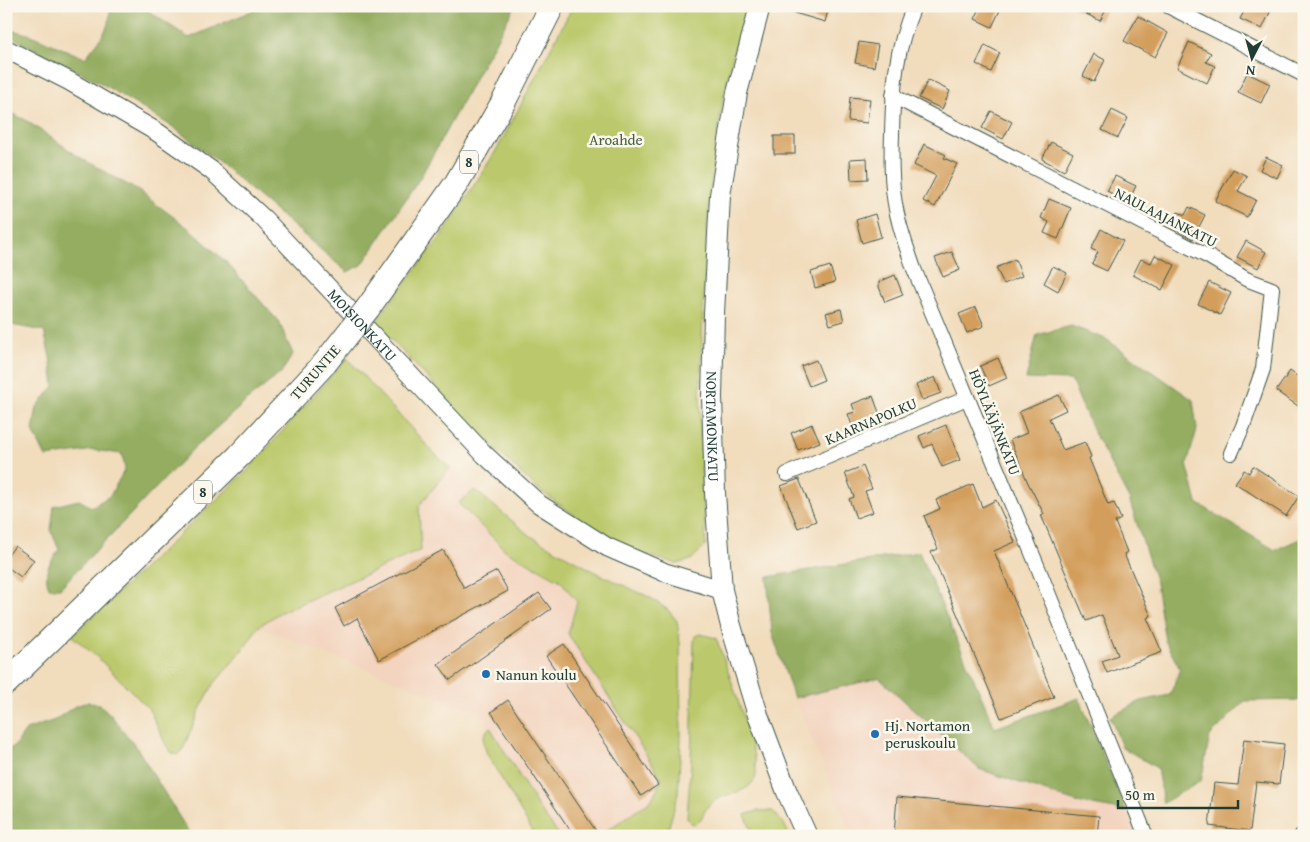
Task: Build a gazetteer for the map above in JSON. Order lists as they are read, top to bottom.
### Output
{
  "streets": {
    "highway": ["8", "TURUNTIE"],
    "main road": ["NORTAMONKATU"],
    "street": [
      "NAULAAJANKATU",
      "MOISIONKATU",
      "KAARNAPOLKU",
      "HÖYLÄÄJÄNKATU"
    ]
  },
  "crossings": [
    ["NAULAAJANKATU", "HÖYLÄÄJÄNKATU"],
    ["MOISIONKATU", "NORTAMONKATU"],
    ["KAARNAPOLKU", "HÖYLÄÄJÄNKATU"]
  ],
  "parks": ["Aroahde"],
  "places": ["Nanun koulu", "Hj. Nortamon peruskoulu"],
  "scale_bar": "50 m",
  "north": "bottom"
}
